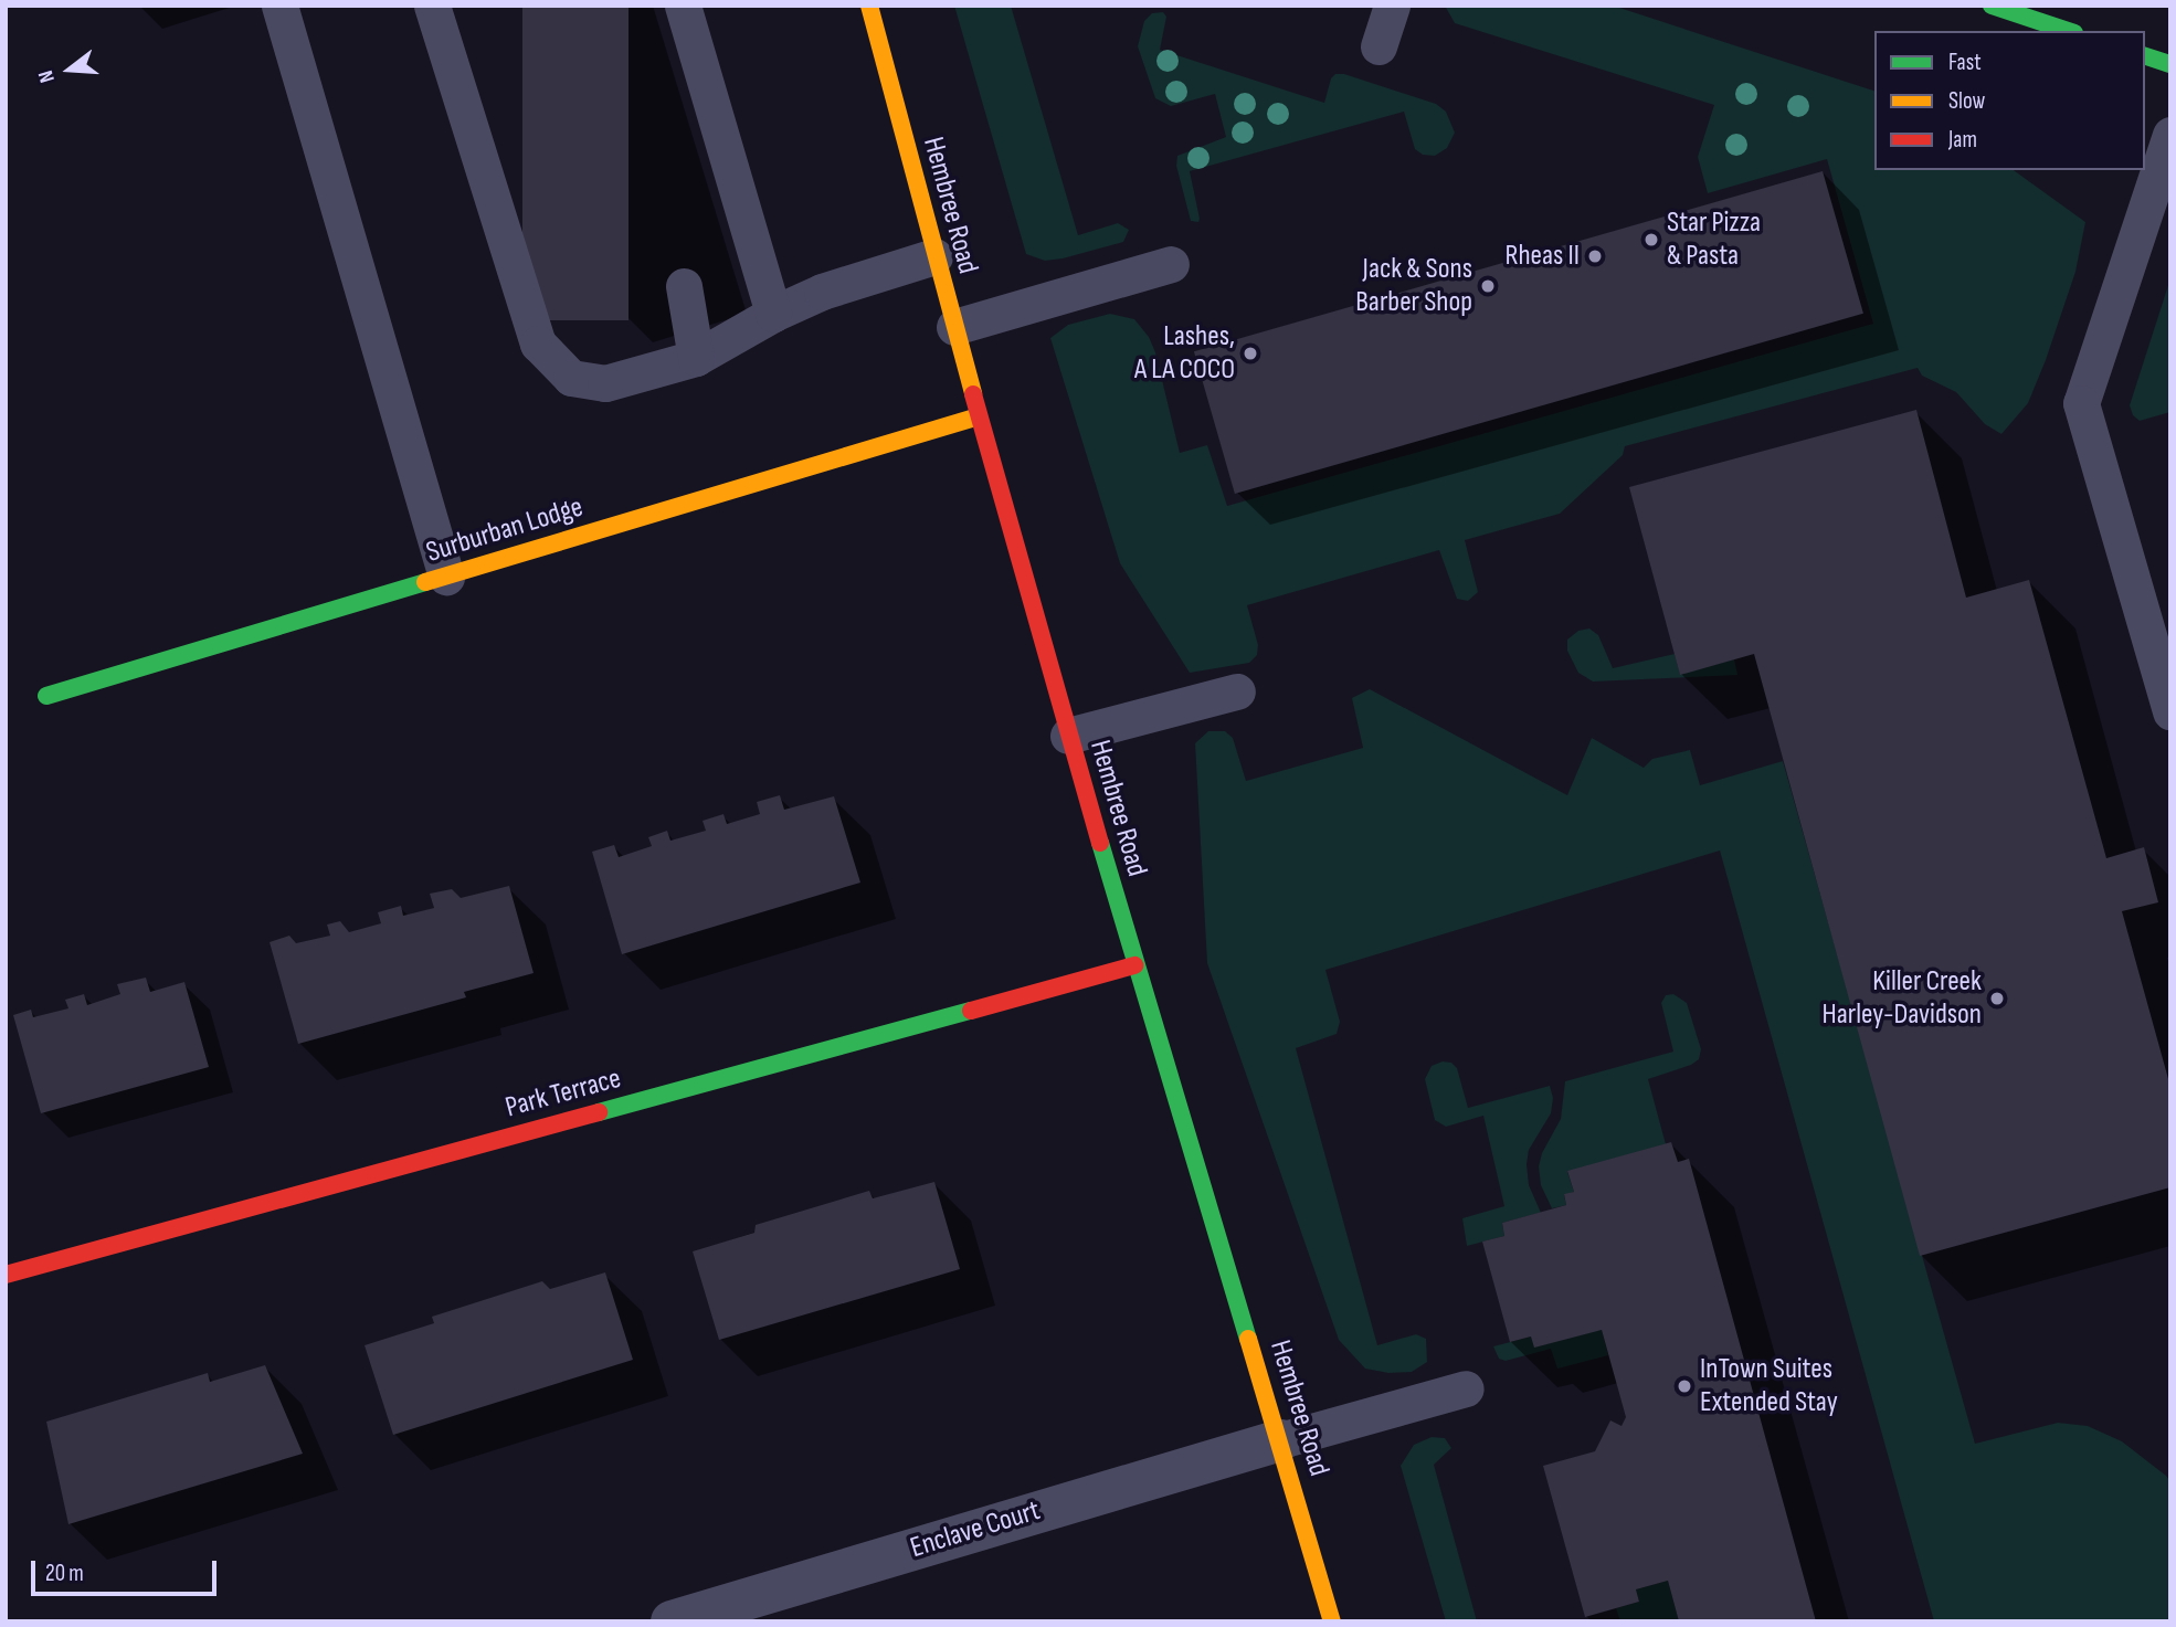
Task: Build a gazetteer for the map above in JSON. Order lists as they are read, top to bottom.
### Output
{
  "streets": {
    "main road": ["Hembree Road", "Surburban Lodge", "Park Terrace"],
    "street": ["Enclave Court"]
  },
  "crossings": [
    ["Hembree Road", "Surburban Lodge"],
    ["Hembree Road", "Park Terrace"],
    ["Hembree Road", "Enclave Court"]
  ],
  "places": [
    "Star Pizza & Pasta",
    "Rheas II",
    "Jack & Sons Barber Shop",
    "Lashes, A LA COCO",
    "Killer Creek Harley-Davidson",
    "InTown Suites Extended Stay"
  ],
  "legend": ["Fast", "Slow", "Jam"],
  "scale_bar": "20 m",
  "north": "left"
}
